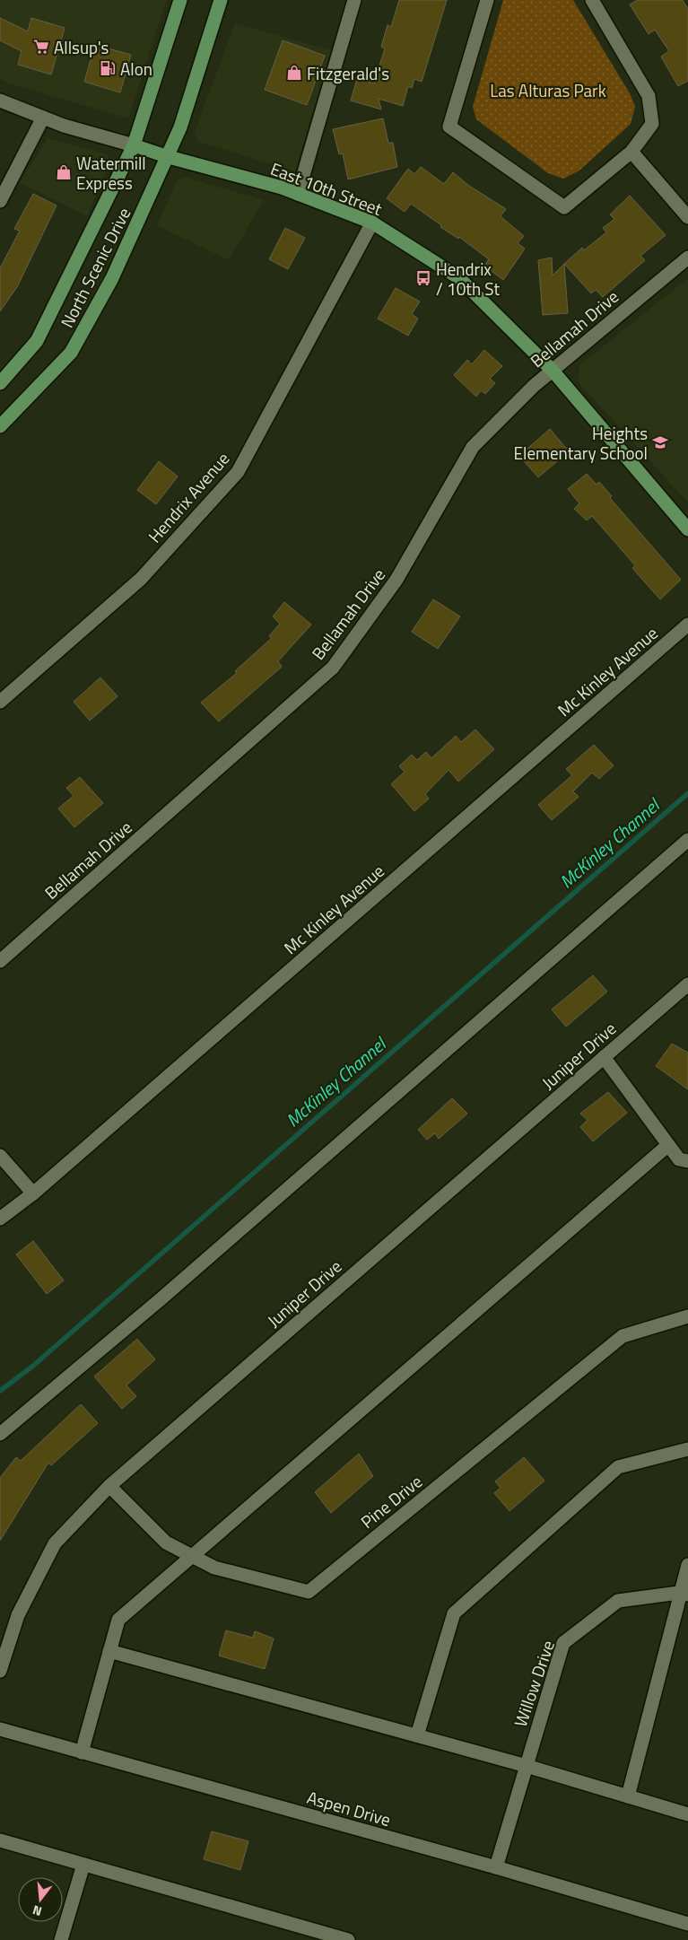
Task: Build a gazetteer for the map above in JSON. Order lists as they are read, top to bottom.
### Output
{
  "streets": {
    "main road": ["East 10th Street", "North Scenic Drive"],
    "street": [
      "Bellamah Drive",
      "Hendrix Avenue",
      "Mc Kinley Avenue",
      "Juniper Drive",
      "Pine Drive",
      "Willow Drive",
      "Aspen Drive"
    ]
  },
  "crossings": [
    ["East 10th Street", "North Scenic Drive"],
    ["East 10th Street", "Bellamah Drive"],
    ["East 10th Street", "Hendrix Avenue"],
    ["Juniper Drive", "Pine Drive"],
    ["Willow Drive", "Aspen Drive"]
  ],
  "water": ["McKinley Channel"],
  "parks": ["Las Alturas Park"],
  "places": {
    "supermarket": ["Allsup's"],
    "fuel station": ["Alon"],
    "shop": ["Fitzgerald's", "Watermill Express"],
    "bus stop": ["Hendrix / 10th St"],
    "school or university": ["Heights Elementary School"]
  },
  "north": "bottom"
}
